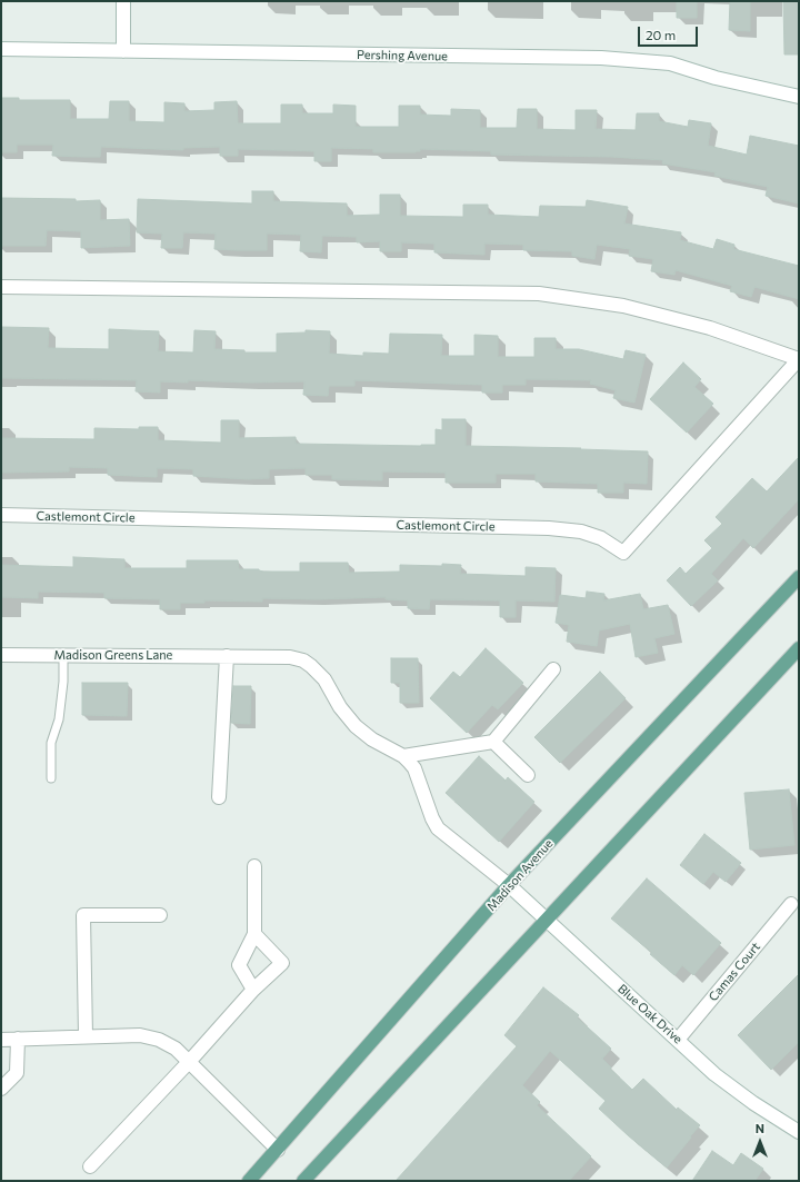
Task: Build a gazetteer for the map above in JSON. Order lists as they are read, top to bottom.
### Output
{
  "streets": {
    "main road": ["Madison Avenue"],
    "street": [
      "Pershing Avenue",
      "Castlemont Circle",
      "Madison Greens Lane",
      "Camas Court",
      "Blue Oak Drive"
    ]
  },
  "crossings": [
    ["Madison Greens Lane", "Blue Oak Drive"],
    ["Madison Avenue", "Blue Oak Drive"],
    ["Camas Court", "Blue Oak Drive"]
  ],
  "scale_bar": "20 m",
  "north": "top"
}
